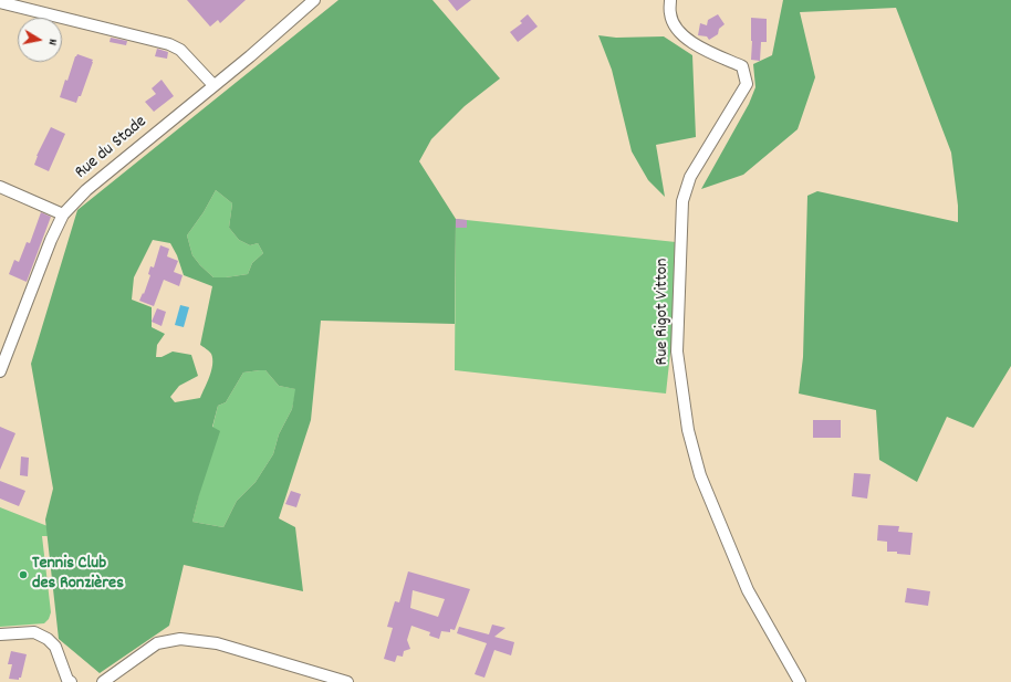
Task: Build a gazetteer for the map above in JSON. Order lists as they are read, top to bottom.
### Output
{
  "streets": {
    "street": ["Rue du Stade", "Rue Rigot Vitton"]
  },
  "places": ["Tennis Club des Ronzières"],
  "north": "right"
}
